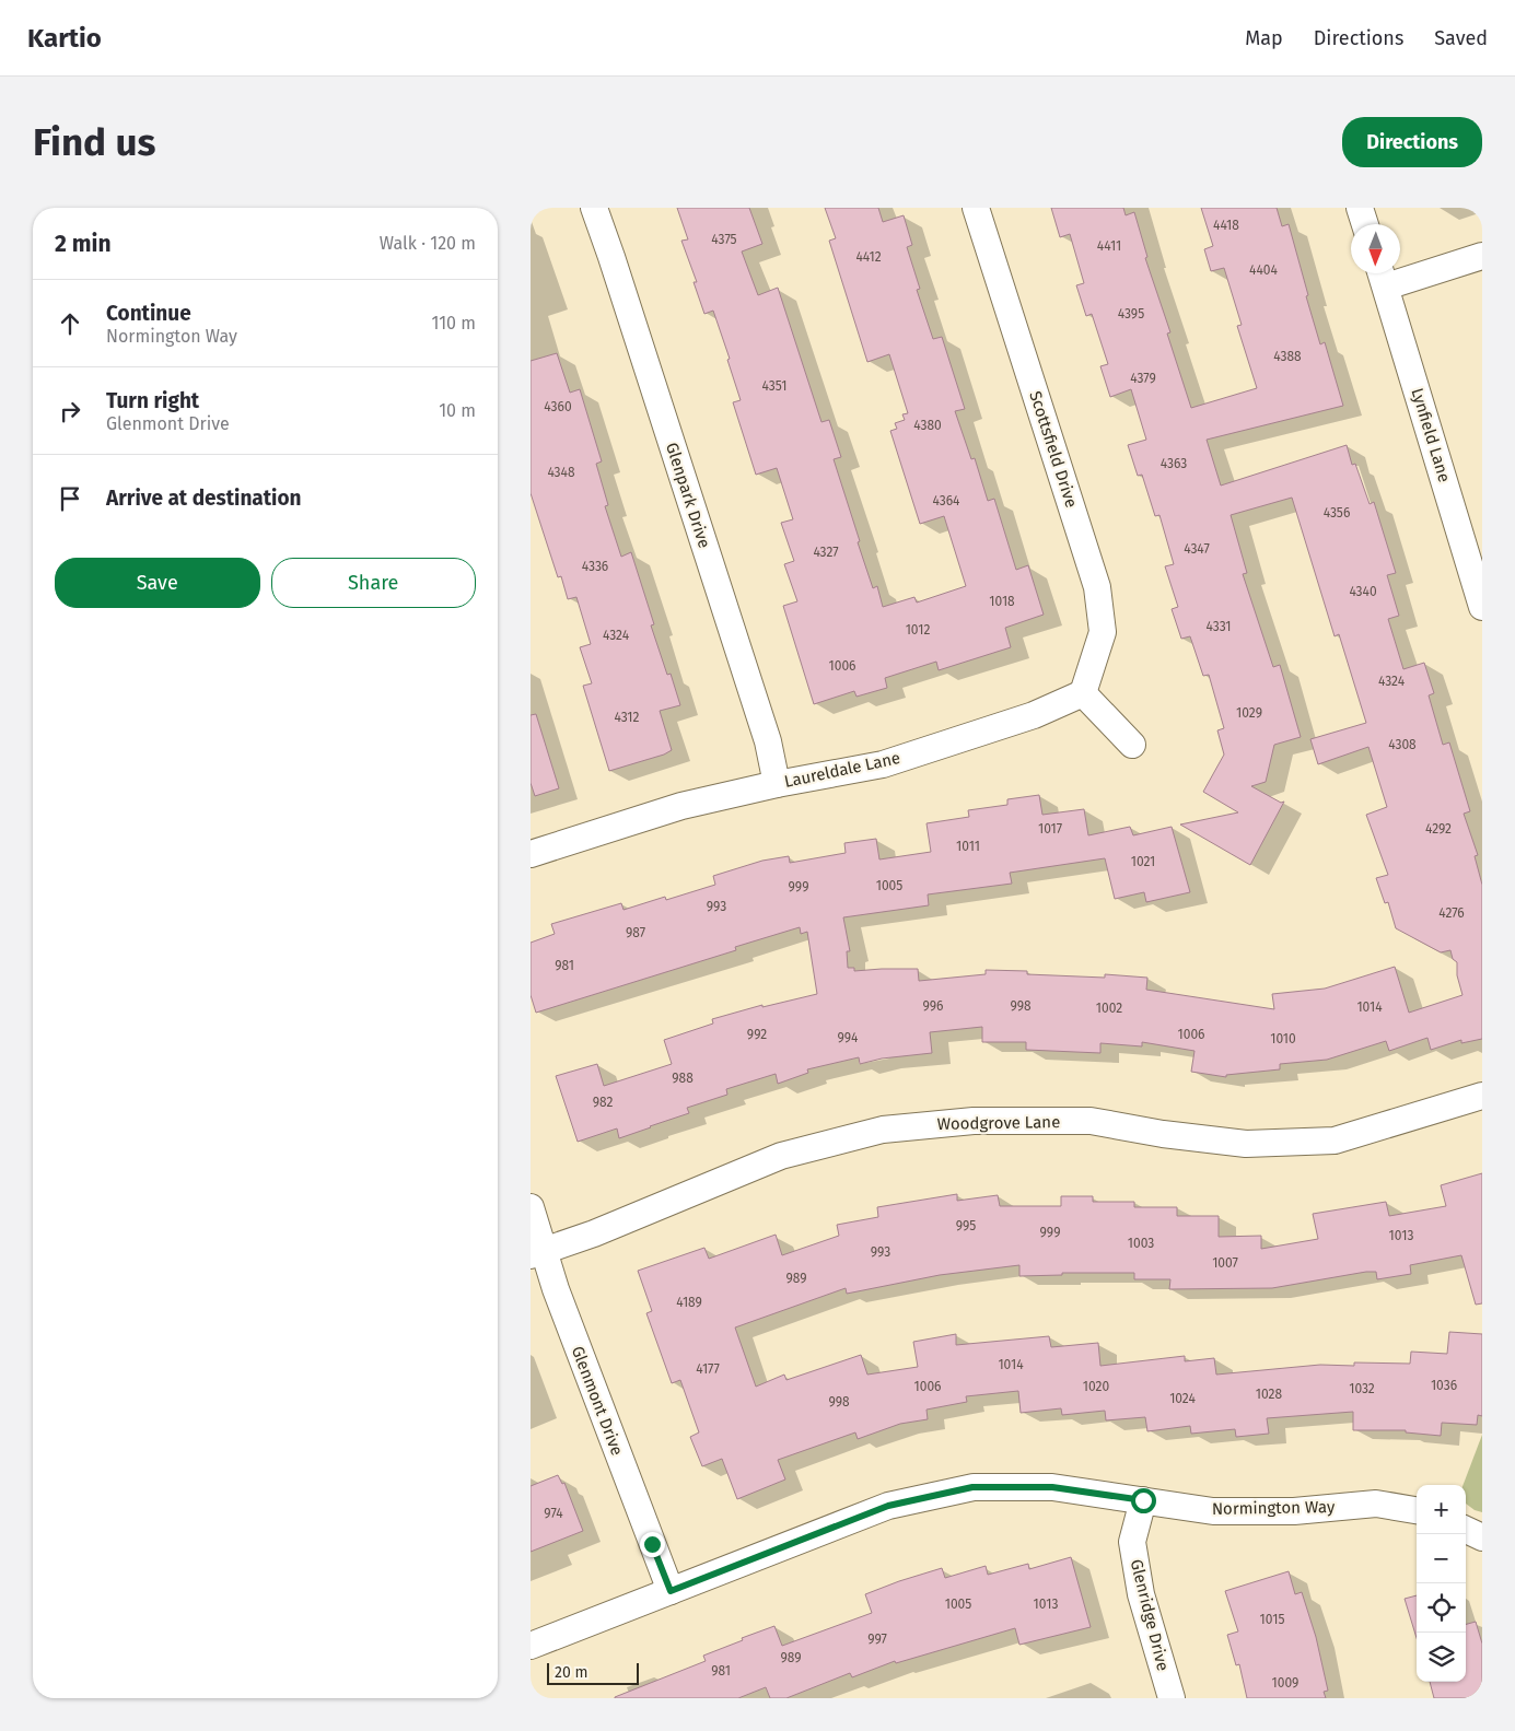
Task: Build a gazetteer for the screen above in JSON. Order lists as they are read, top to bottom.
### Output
{
  "streets": {
    "street": [
      "Lynfield Lane",
      "Scottsfield Drive",
      "Glenpark Drive",
      "Laureldale Lane",
      "Woodgrove Lane",
      "Glenmont Drive",
      "Normington Way",
      "Glenridge Drive"
    ]
  },
  "crossings": [
    ["Scottsfield Drive", "Laureldale Lane"],
    ["Glenpark Drive", "Laureldale Lane"],
    ["Woodgrove Lane", "Glenmont Drive"],
    ["Glenmont Drive", "Normington Way"],
    ["Normington Way", "Glenridge Drive"]
  ],
  "house_numbers": [
    "4418",
    "4375",
    "4411",
    "4412",
    "4404",
    "4395",
    "4388",
    "4379",
    "4351",
    "4360",
    "4380",
    "4363",
    "4348",
    "4364",
    "4356",
    "4347",
    "4327",
    "4336",
    "4340",
    "1018",
    "4331",
    "1012",
    "4324",
    "1006",
    "4324",
    "1029",
    "4312",
    "4308",
    "1017",
    "4292",
    "1011",
    "1021",
    "1005",
    "999",
    "993",
    "4276",
    "987",
    "981",
    "996",
    "998",
    "1014",
    "1002",
    "992",
    "1006",
    "994",
    "1010",
    "988",
    "982",
    "995",
    "999",
    "1013",
    "1003",
    "993",
    "1007",
    "989",
    "4189",
    "1014",
    "4177",
    "1036",
    "1006",
    "1020",
    "1032",
    "1028",
    "1024",
    "998",
    "974",
    "1005",
    "1013",
    "1015",
    "997",
    "989",
    "981",
    "1009"
  ],
  "scale_bar": "20 m",
  "north": "bottom",
  "page": {
    "header": "Kartio",
    "nav": ["Map", "Directions", "Saved"],
    "buttons": [
      "Directions",
      ["Save", "Share"]
    ],
    "title": "Find us",
    "heading": ["2 min", "Walk · 120 m"],
    "list": [
      ["Continue", "Normington Way", "110 m"],
      ["Turn right", "Glenmont Drive", "10 m"],
      "Arrive at destination"
    ],
    "map_buttons": ["+", "−"],
    "scale": "20 m"
  }
}
